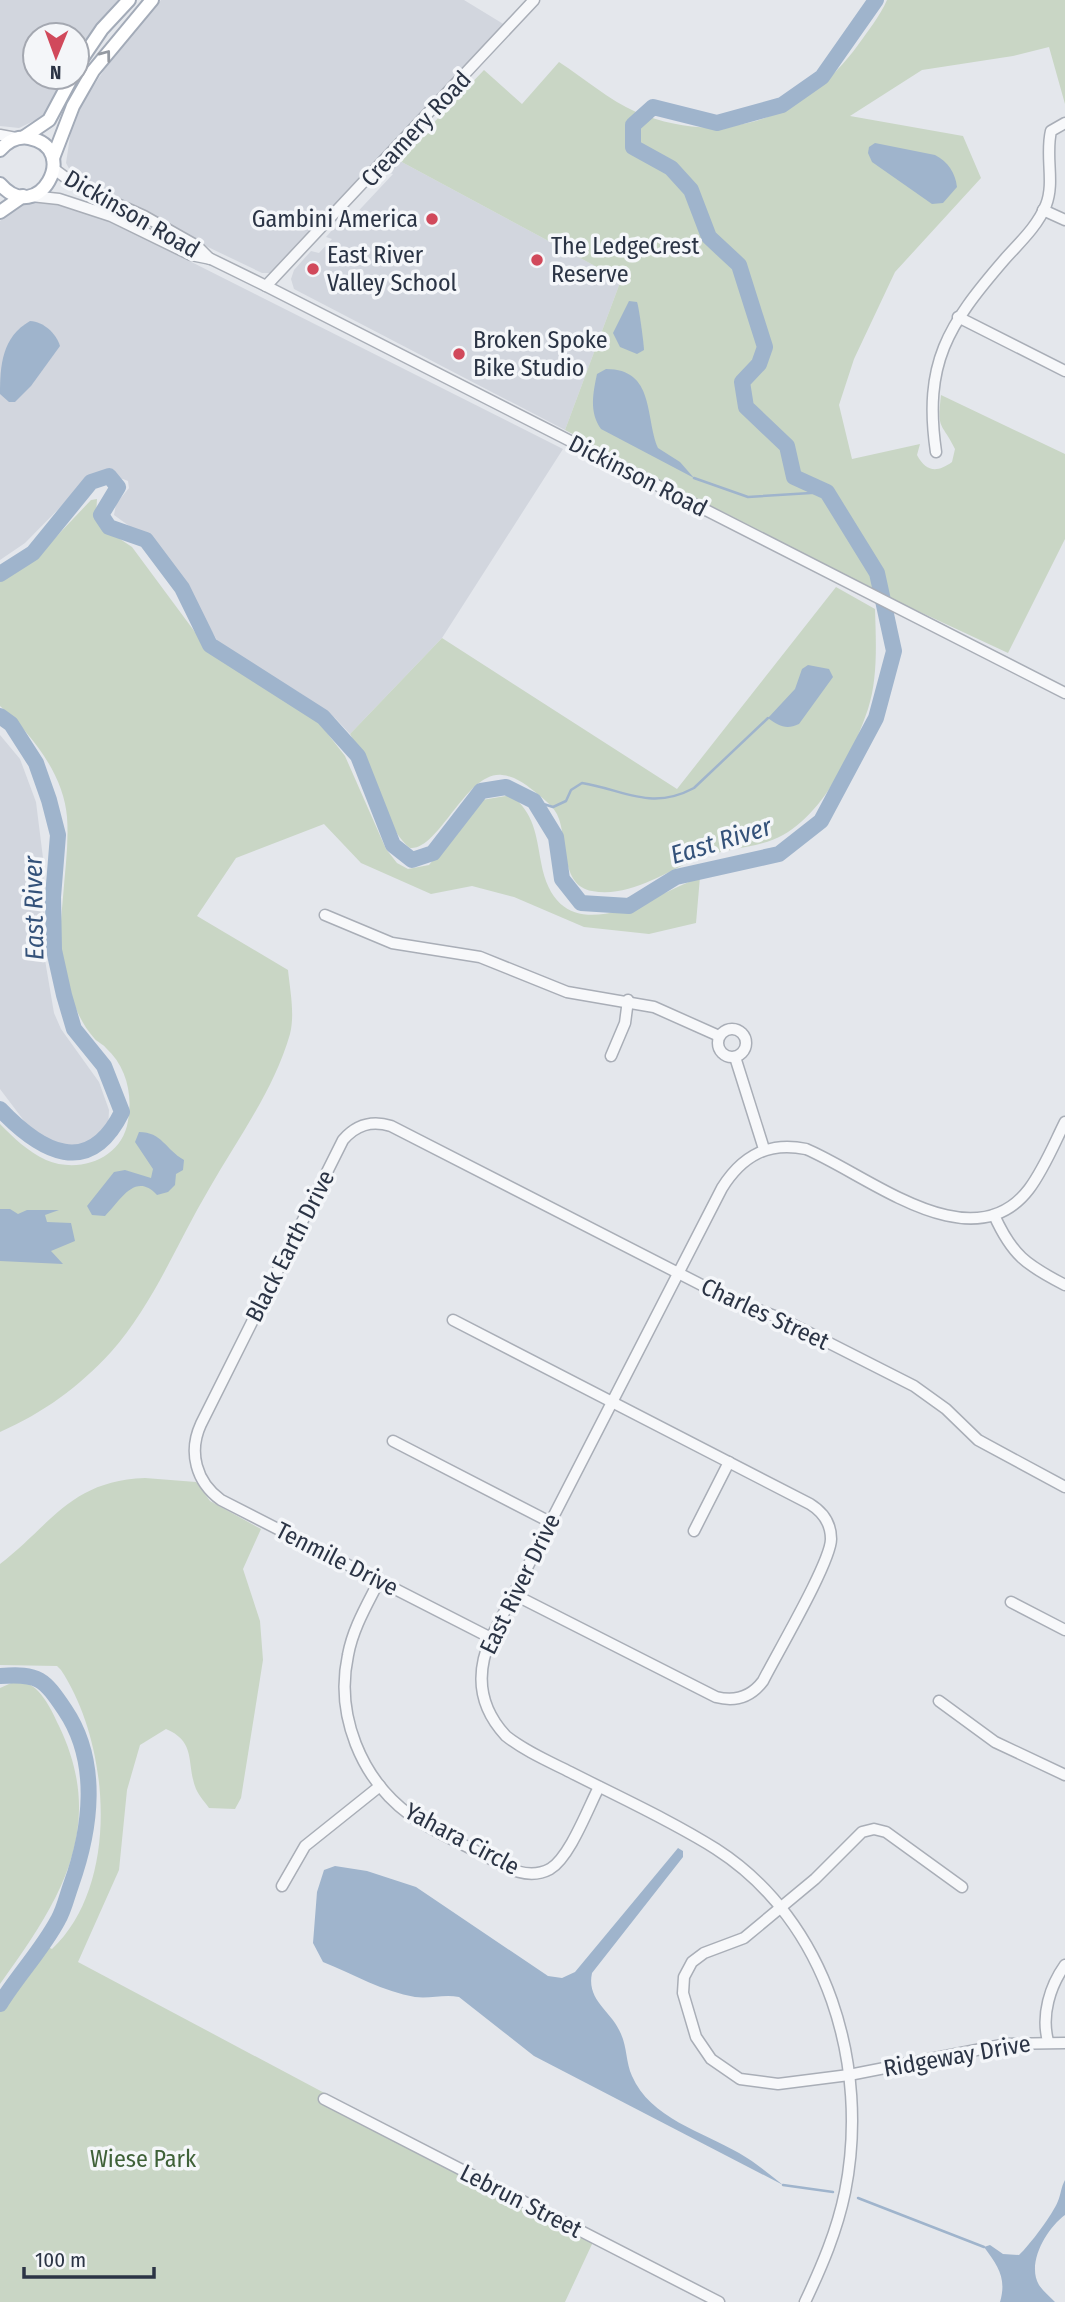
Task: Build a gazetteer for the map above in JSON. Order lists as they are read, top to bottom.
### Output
{
  "streets": {
    "street": [
      "Creamery Road",
      "Dickinson Road",
      "Black Earth Drive",
      "Charles Street",
      "Tenmile Drive",
      "East River Drive",
      "Yahara Circle",
      "Ridgeway Drive",
      "Lebrun Street"
    ]
  },
  "crossings": [
    ["Creamery Road", "Dickinson Road"],
    ["Black Earth Drive", "Charles Street"],
    ["Black Earth Drive", "Tenmile Drive"],
    ["Charles Street", "East River Drive"],
    ["Tenmile Drive", "East River Drive"],
    ["Tenmile Drive", "Yahara Circle"],
    ["East River Drive", "Yahara Circle"],
    ["East River Drive", "Ridgeway Drive"]
  ],
  "water": ["East River"],
  "parks": ["Wiese Park"],
  "places": [
    "Gambini America",
    "The LedgeCrest Reserve",
    "East River Valley School",
    "Broken Spoke Bike Studio"
  ],
  "scale_bar": "100 m",
  "north": "bottom"
}
